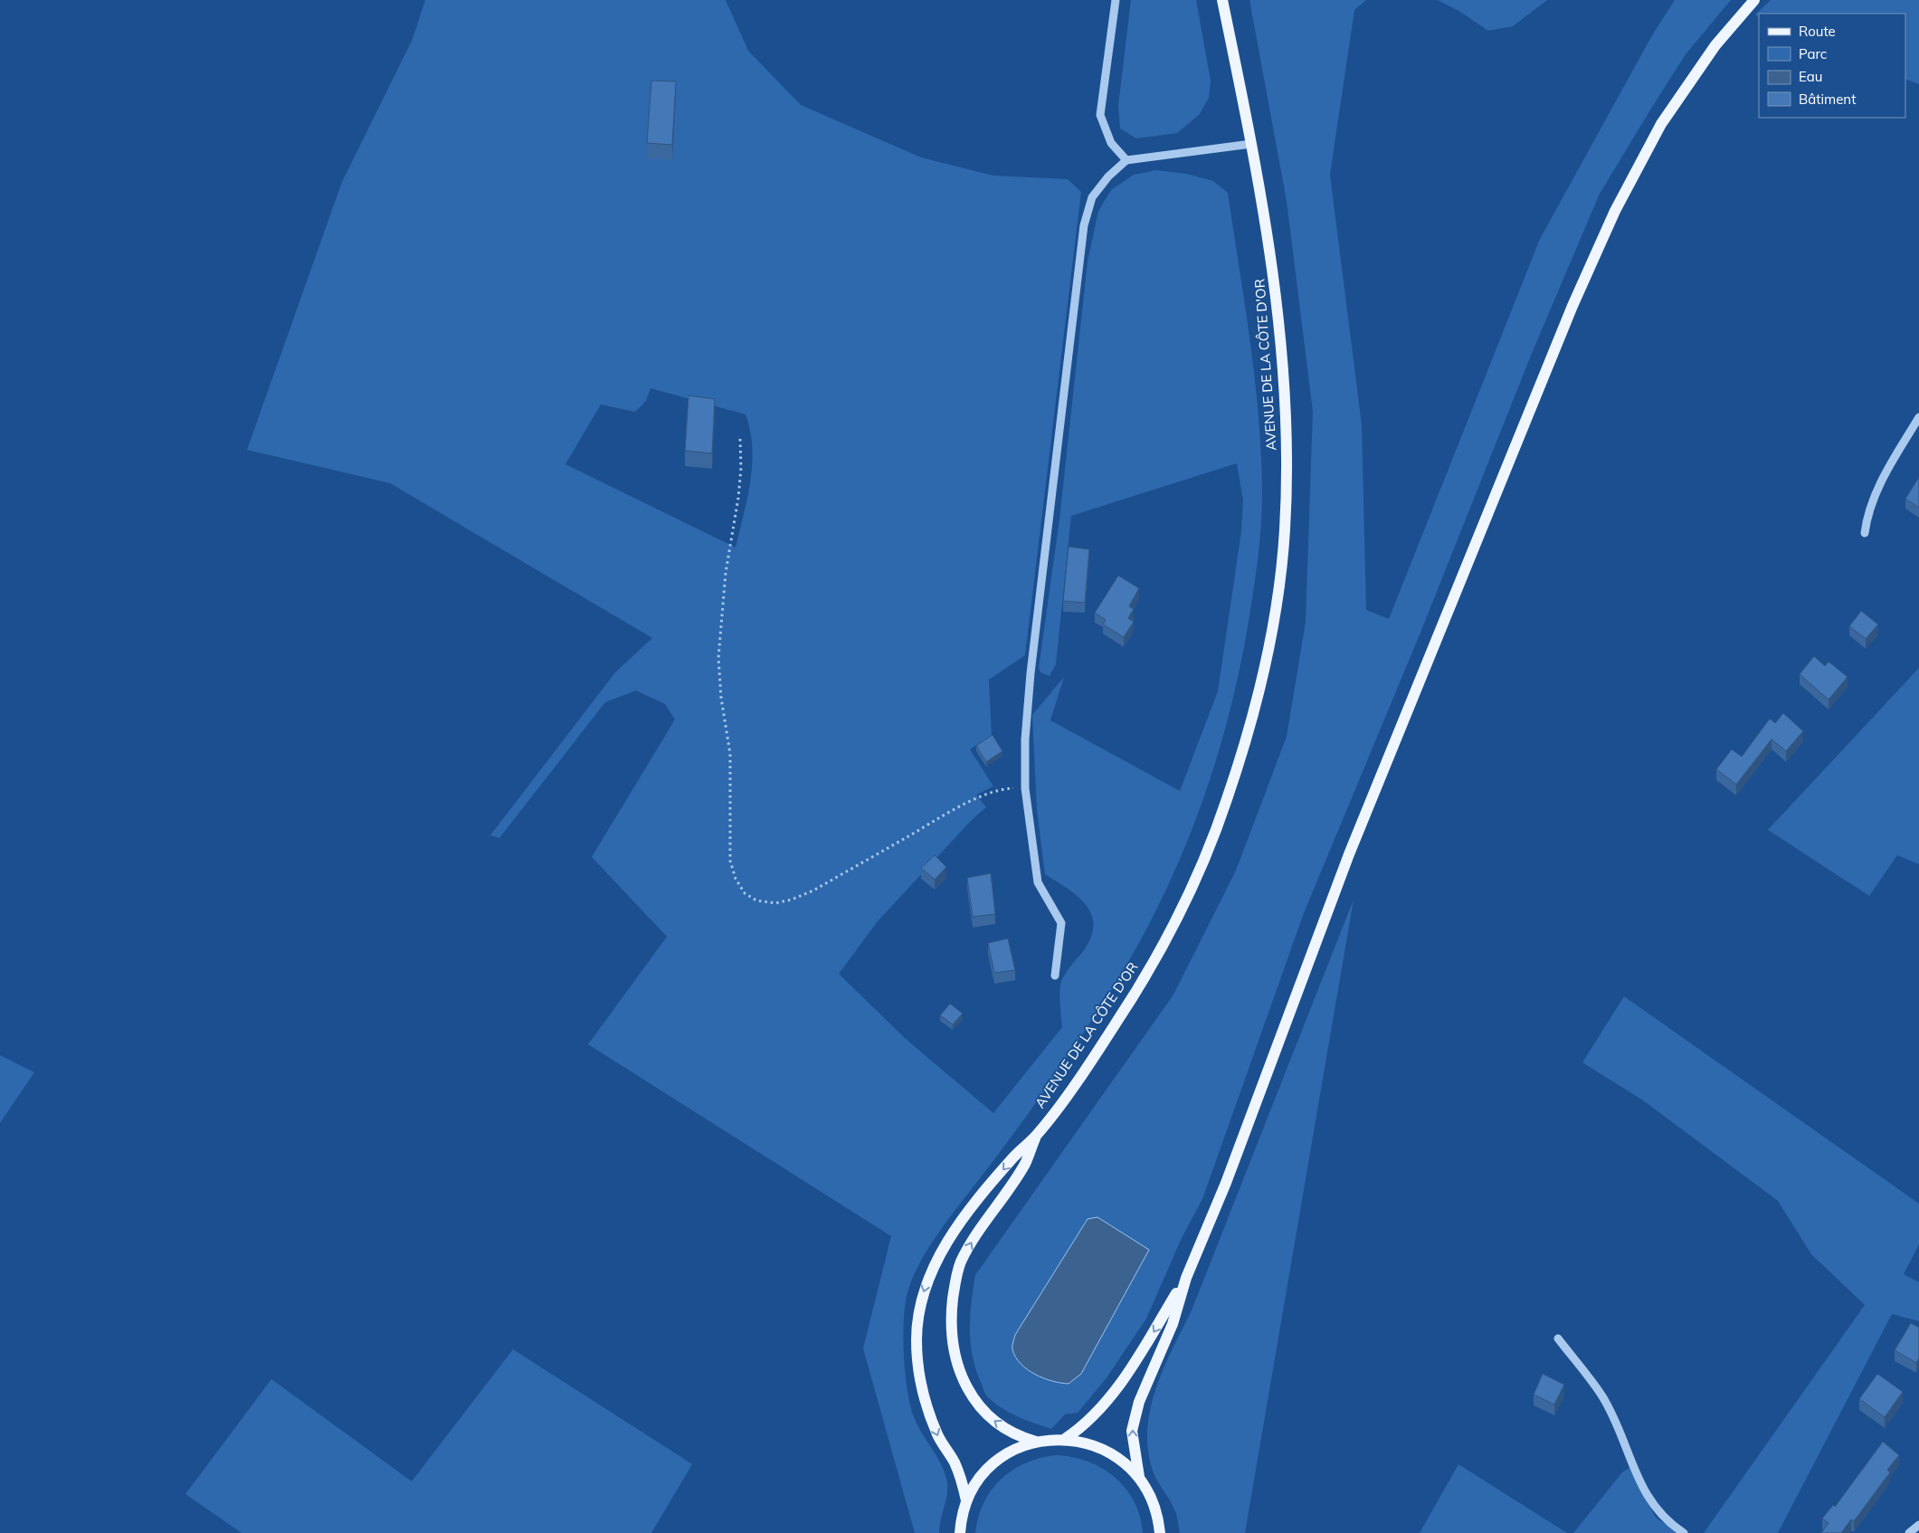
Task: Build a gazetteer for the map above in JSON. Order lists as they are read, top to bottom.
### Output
{
  "streets": {
    "main road": ["AVENUE DE LA CÔTE D'OR"]
  },
  "legend": [
    "Route",
    "Parc",
    "Eau",
    "Bâtiment"
  ]
}
